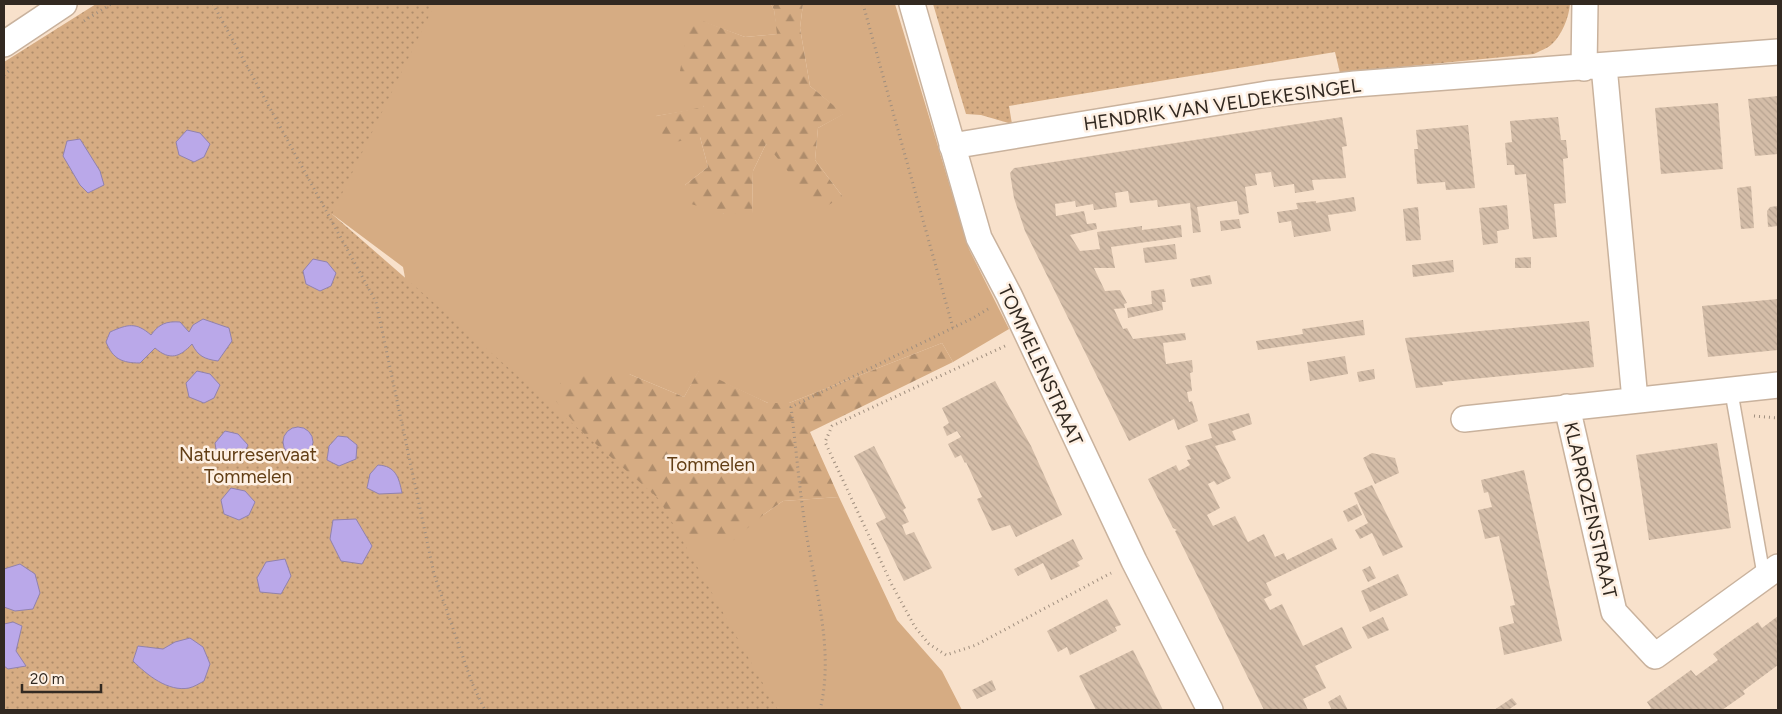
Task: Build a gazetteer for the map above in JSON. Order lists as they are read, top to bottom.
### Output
{
  "streets": {
    "street": ["HENDRIK VAN VELDEKESINGEL", "TOMMELENSTRAAT", "KLAPROZENSTRAAT"]
  },
  "crossings": [
    ["HENDRIK VAN VELDEKESINGEL", "TOMMELENSTRAAT"]
  ],
  "parks": ["Natuurreservaat Tommelen", "Tommelen"],
  "scale_bar": "20 m"
}
